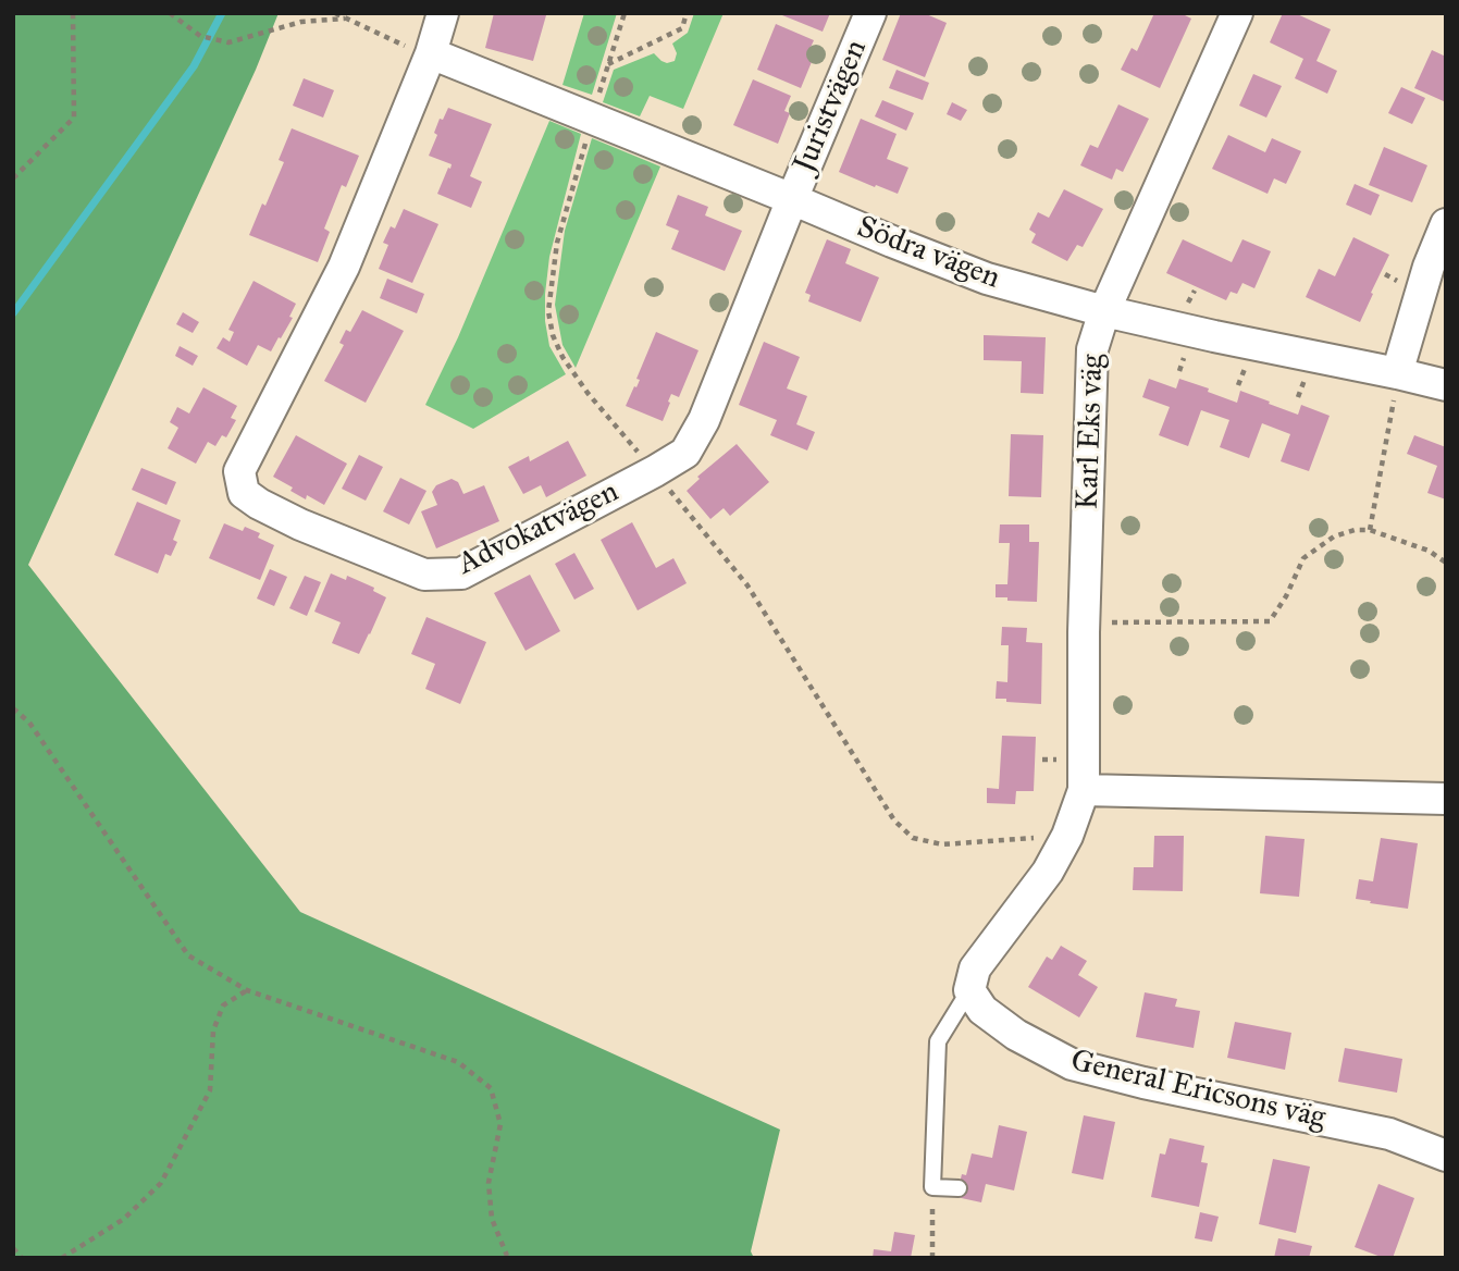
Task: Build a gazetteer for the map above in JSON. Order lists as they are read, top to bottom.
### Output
{
  "streets": {
    "street": [
      "Juristvägen",
      "Södra vägen",
      "Karl Eks väg",
      "Advokatvägen",
      "General Ericsons väg"
    ]
  },
  "crossings": [
    ["Juristvägen", "Södra vägen"],
    ["Juristvägen", "Advokatvägen"],
    ["Södra vägen", "Karl Eks väg"],
    ["Södra vägen", "Advokatvägen"]
  ]
}
